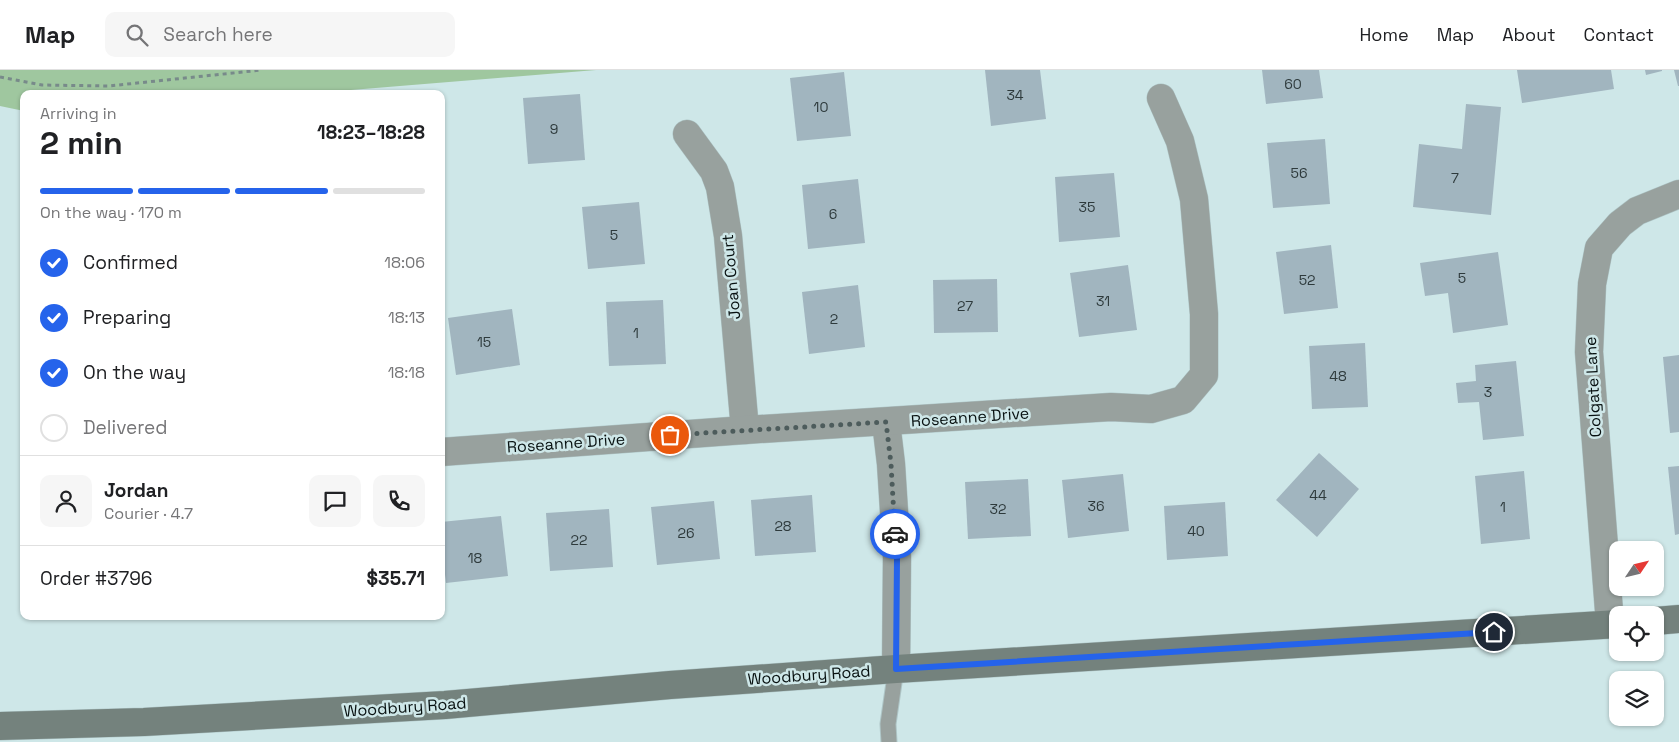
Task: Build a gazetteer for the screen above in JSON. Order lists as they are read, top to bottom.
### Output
{
  "streets": {
    "main road": ["Woodbury Road"],
    "street": ["Joan Court", "Colgate Lane", "Roseanne Drive"]
  },
  "crossings": [
    ["Joan Court", "Roseanne Drive"]
  ],
  "house_numbers": [
    "60",
    "34",
    "10",
    "9",
    "56",
    "7",
    "35",
    "6",
    "5",
    "5",
    "52",
    "31",
    "27",
    "2",
    "1",
    "15",
    "48",
    "3",
    "44",
    "36",
    "1",
    "32",
    "28",
    "40",
    "26",
    "22",
    "18"
  ],
  "north": "top right",
  "page": {
    "header": "Map",
    "search": "Search here",
    "nav": [
      "Home",
      "Map",
      "About",
      "Contact"
    ],
    "heading": ["2 min", "Arriving in", "18:23–18:28"],
    "panel": [
      "Jordan",
      "Courier · 4.7",
      "Order #3796",
      "$35.71"
    ],
    "bar": "On the way · 170 m",
    "list": [
      ["Confirmed", "18:06"],
      ["Preparing", "18:13"],
      ["On the way", "18:18"],
      "Delivered"
    ]
  }
}
